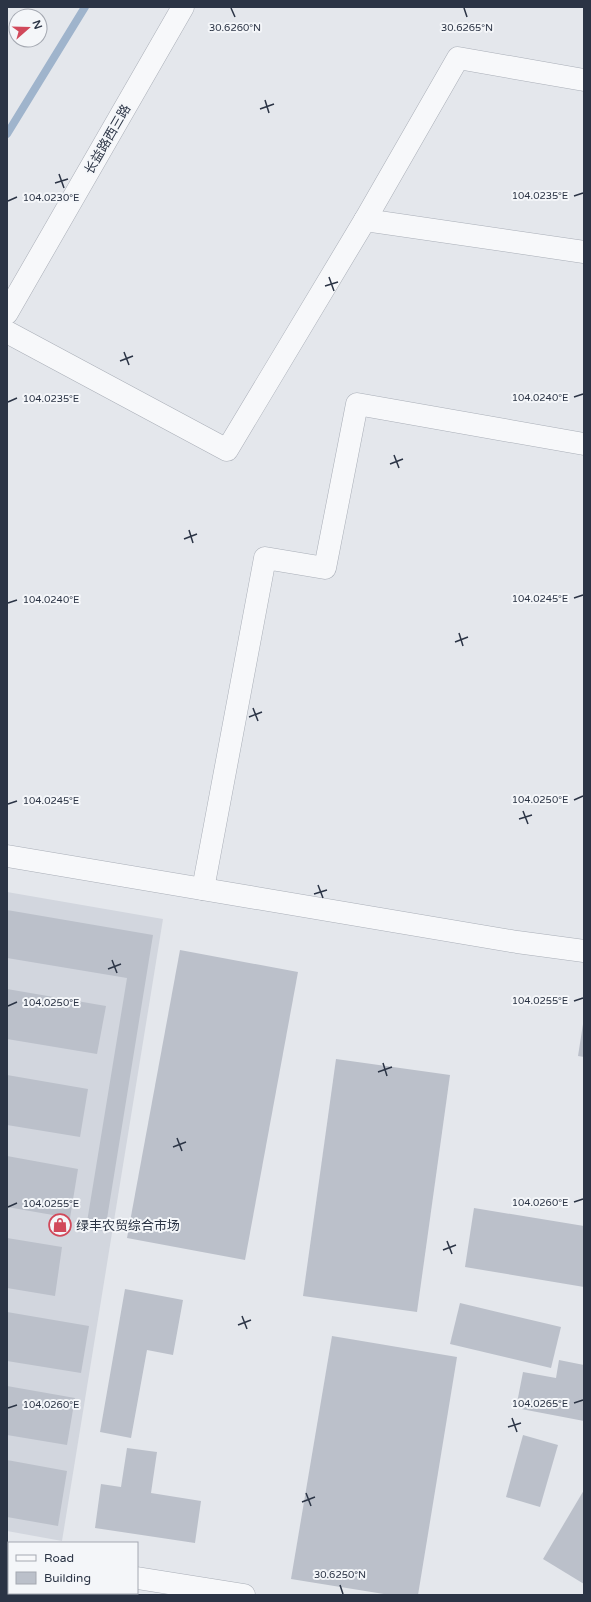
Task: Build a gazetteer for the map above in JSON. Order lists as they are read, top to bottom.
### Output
{
  "streets": {
    "street": ["长益路西三路"]
  },
  "places": {
    "shop": ["绿丰农贸综合市场"]
  },
  "legend": ["Road", "Building"],
  "north": "right",
  "coordinates": [
    "30.6260°N",
    "30.6265°N",
    "104.0235°E",
    "104.0230°E",
    "104.0240°E",
    "104.0245°E",
    "104.0250°E",
    "104.0255°E",
    "104.0260°E",
    "104.0265°E",
    "30.6250°N"
  ]
}
